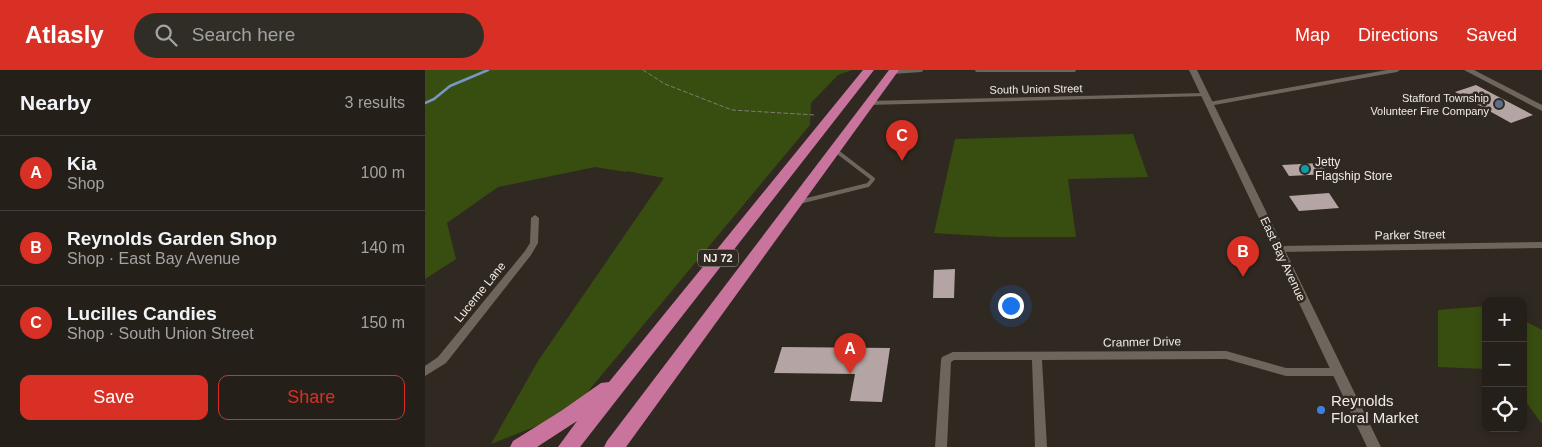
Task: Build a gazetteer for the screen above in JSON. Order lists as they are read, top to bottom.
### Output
{
  "streets": {
    "highway": ["NJ 72"],
    "street": [
      "South Union Street",
      "Parker Street",
      "East Bay Avenue",
      "Lucerne Lane",
      "Cranmer Drive"
    ]
  },
  "crossings": [
    ["South Union Street", "NJ 72"],
    ["South Union Street", "East Bay Avenue"],
    ["Parker Street", "East Bay Avenue"],
    ["East Bay Avenue", "Cranmer Drive"]
  ],
  "places": ["Stafford Township Volunteer Fire Company", "Jetty Flagship Store", "Reynolds Floral Market"],
  "page": {
    "header": "Atlasly",
    "search": "Search here",
    "nav": ["Map", "Directions", "Saved"],
    "heading": ["Nearby", "3 results"],
    "pins": ["C", "B", "A"],
    "list": [
      {
        "mark": "A",
        "name": "Kia",
        "note": "Shop",
        "value": "100 m"
      },
      {
        "mark": "B",
        "name": "Reynolds Garden Shop",
        "note": "Shop · East Bay Avenue",
        "value": "140 m"
      },
      {
        "mark": "C",
        "name": "Lucilles Candies",
        "note": "Shop · South Union Street",
        "value": "150 m"
      }
    ],
    "map_buttons": ["+", "−"],
    "buttons": ["Save", "Share"]
  }
}
